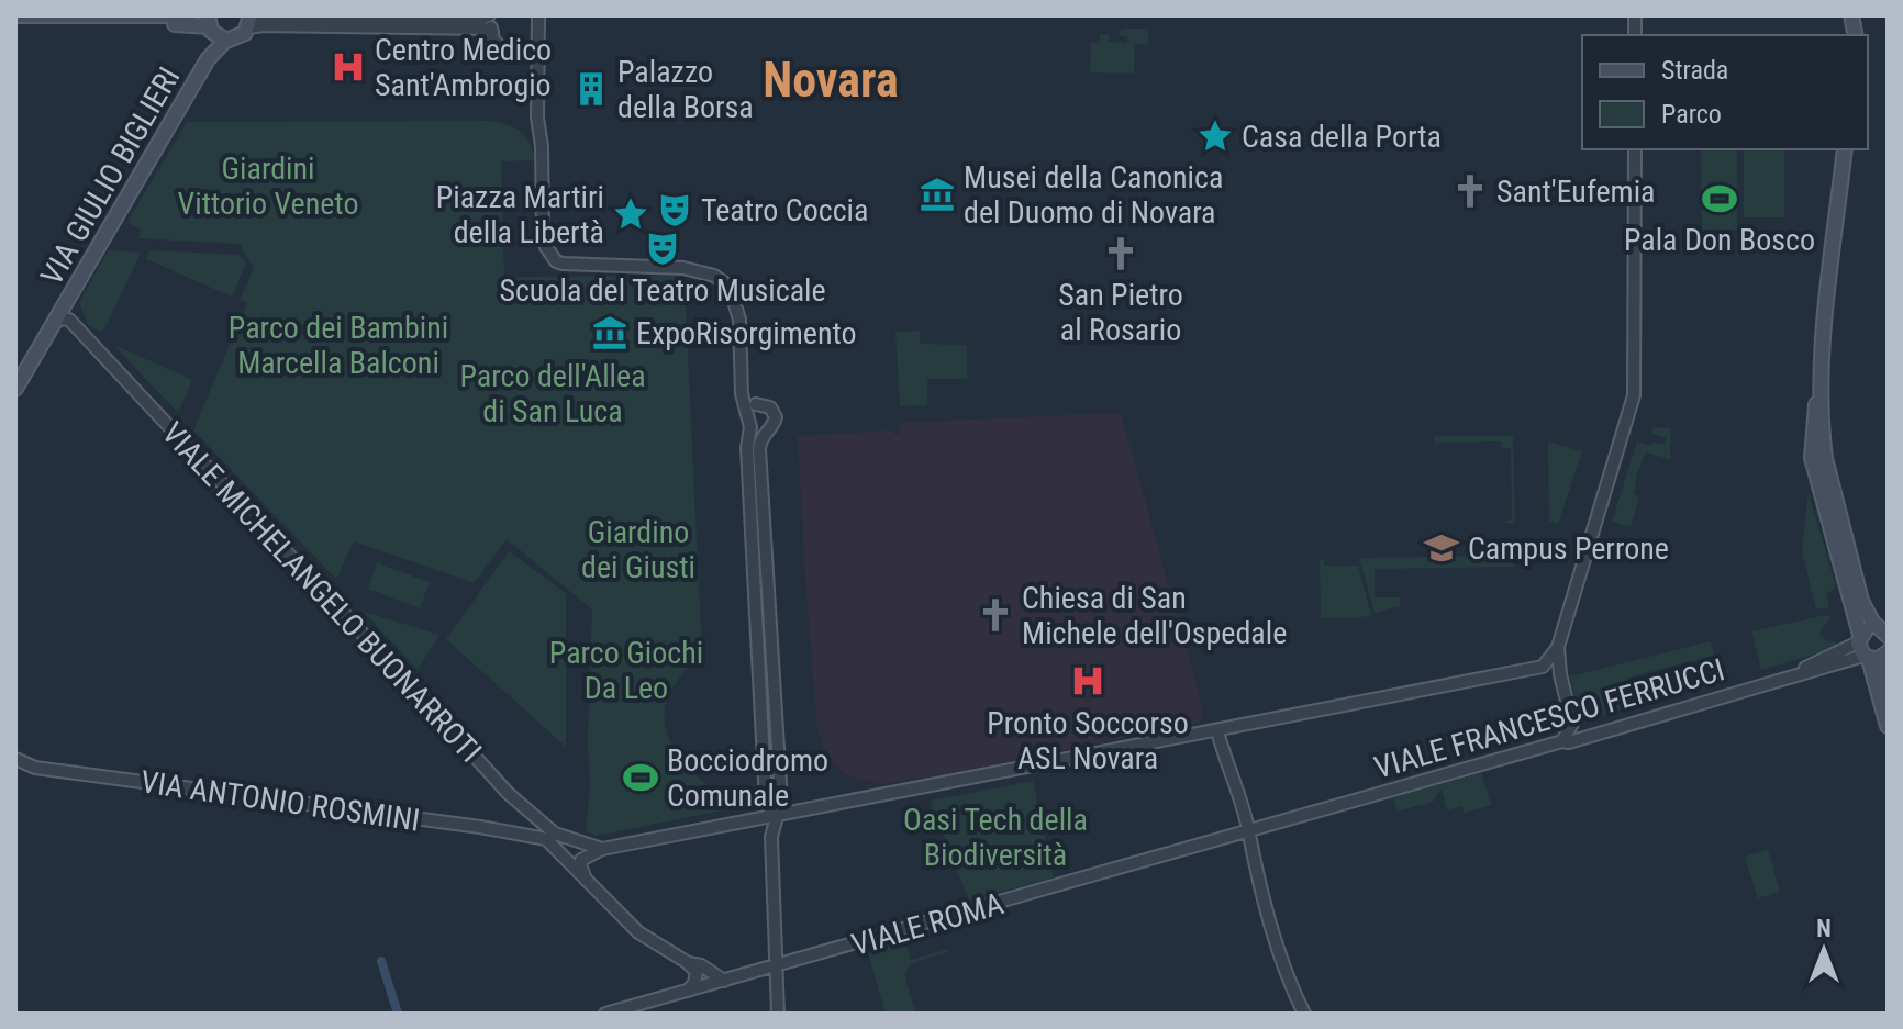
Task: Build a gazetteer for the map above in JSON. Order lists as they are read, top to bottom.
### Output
{
  "streets": {
    "main road": ["VIA GIULIO BIGLIERI"],
    "street": [
      "VIALE MICHELANGELO BUONARROTI",
      "VIALE FRANCESCO FERRUCCI",
      "VIA ANTONIO ROSMINI",
      "VIALE ROMA"
    ]
  },
  "crossings": [
    ["VIA GIULIO BIGLIERI", "VIALE MICHELANGELO BUONARROTI"],
    ["VIALE FRANCESCO FERRUCCI", "VIALE ROMA"]
  ],
  "districts": ["Novara"],
  "parks": [
    "Giardini Vittorio Veneto",
    "Parco dei Bambini Marcella Balconi",
    "Parco dell'Allea di San Luca",
    "Giardino dei Giusti",
    "Parco Giochi Da Leo",
    "Oasi Tech della Biodiversità"
  ],
  "places": {
    "hospital": ["Centro Medico Sant'Ambrogio", "Pronto Soccorso ASL Novara"],
    "building": ["Palazzo della Borsa"],
    "place": ["Casa della Porta", "Piazza Martiri della Libertà"],
    "church": ["Sant'Eufemia", "San Pietro al Rosario", "Chiesa di San Michele dell'Ospedale"],
    "museum": ["Musei della Canonica del Duomo di Novara", "ExpoRisorgimento"],
    "sports": ["Pala Don Bosco", "Bocciodromo Comunale"],
    "theatre": ["Teatro Coccia", "Scuola del Teatro Musicale"],
    "school or university": ["Campus Perrone"]
  },
  "legend": ["Strada", "Parco"],
  "north": "top"
}
